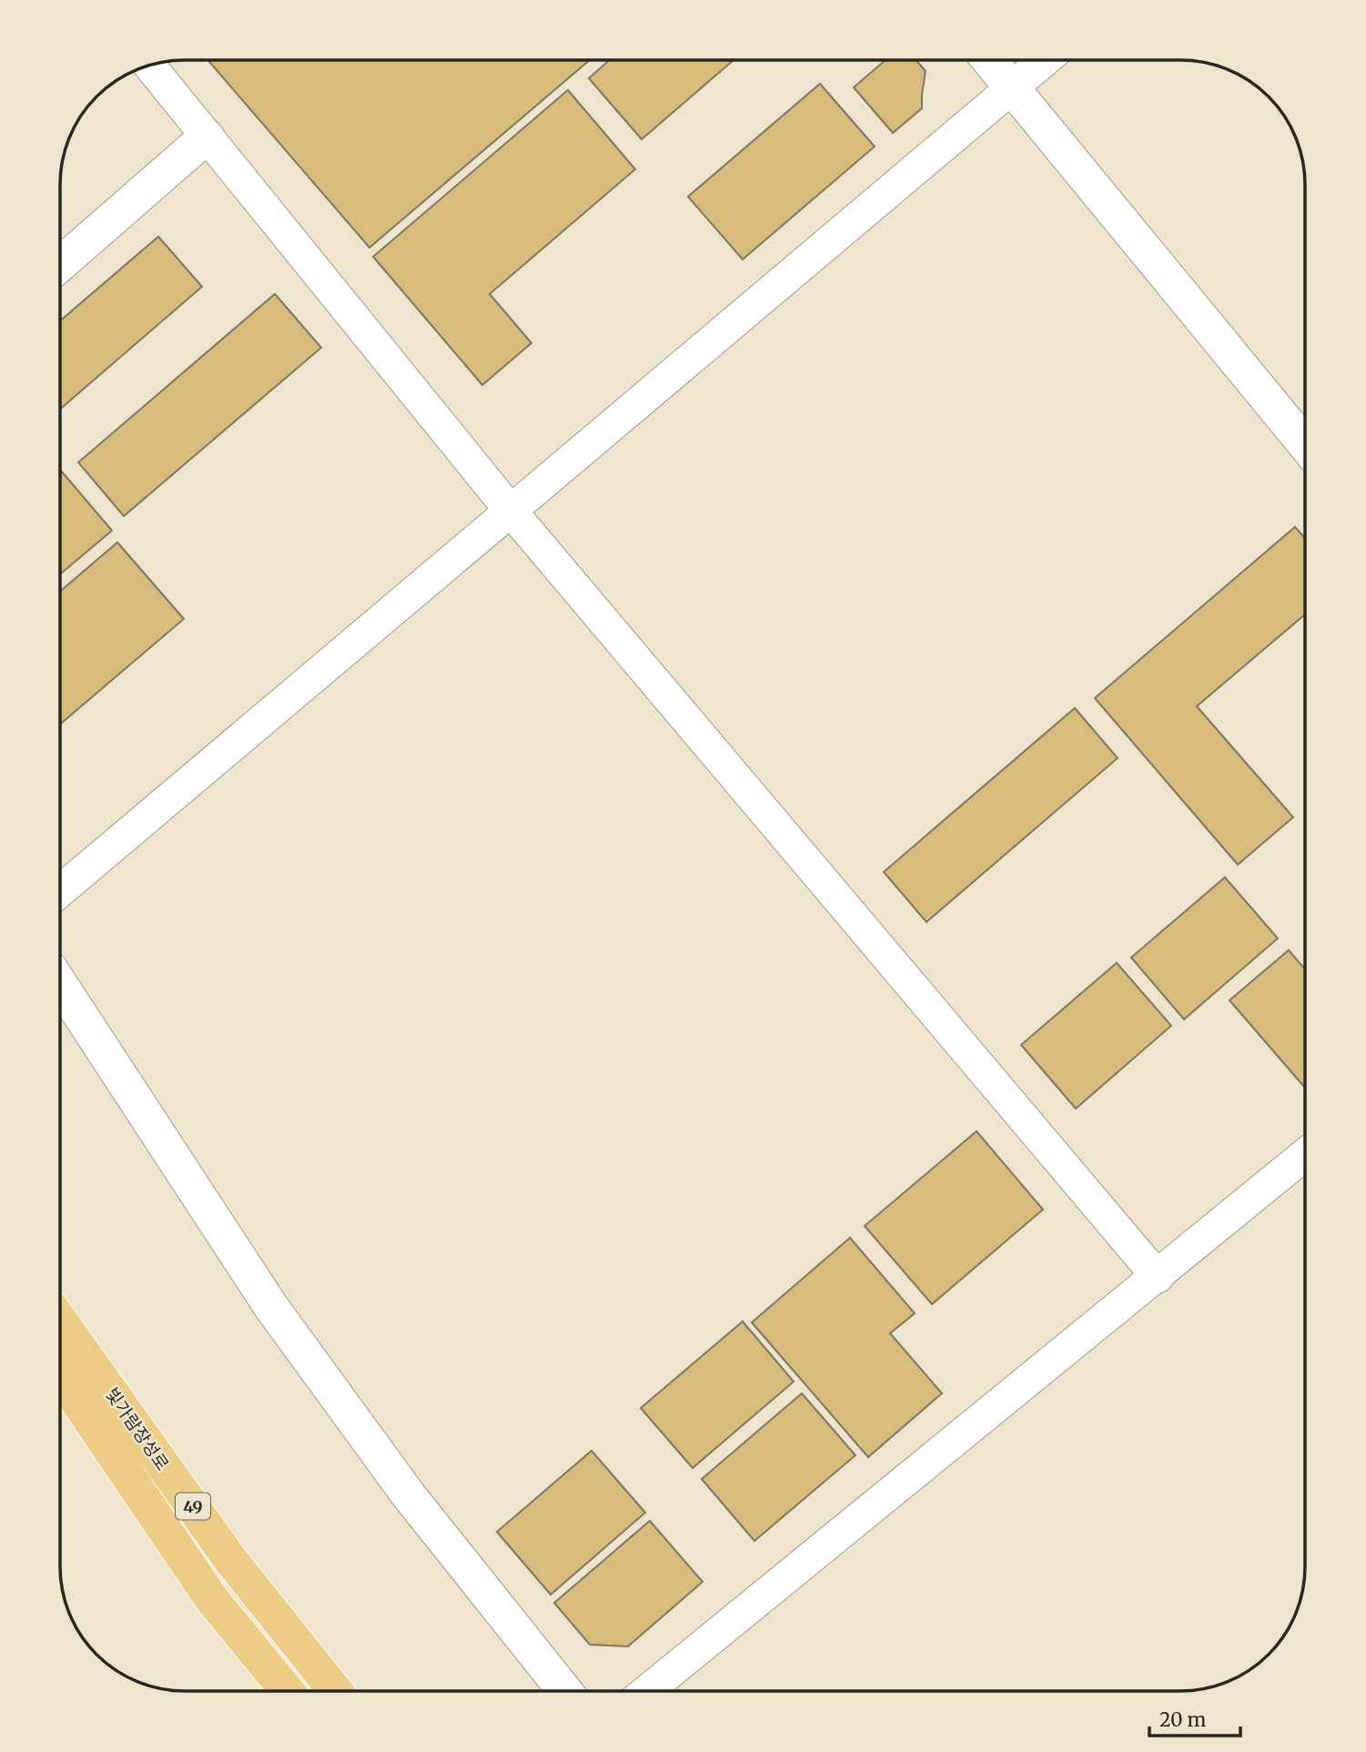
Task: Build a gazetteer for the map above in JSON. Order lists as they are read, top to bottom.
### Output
{
  "streets": {
    "highway": ["빛가람장성로", "49"]
  },
  "scale_bar": "20 m"
}
